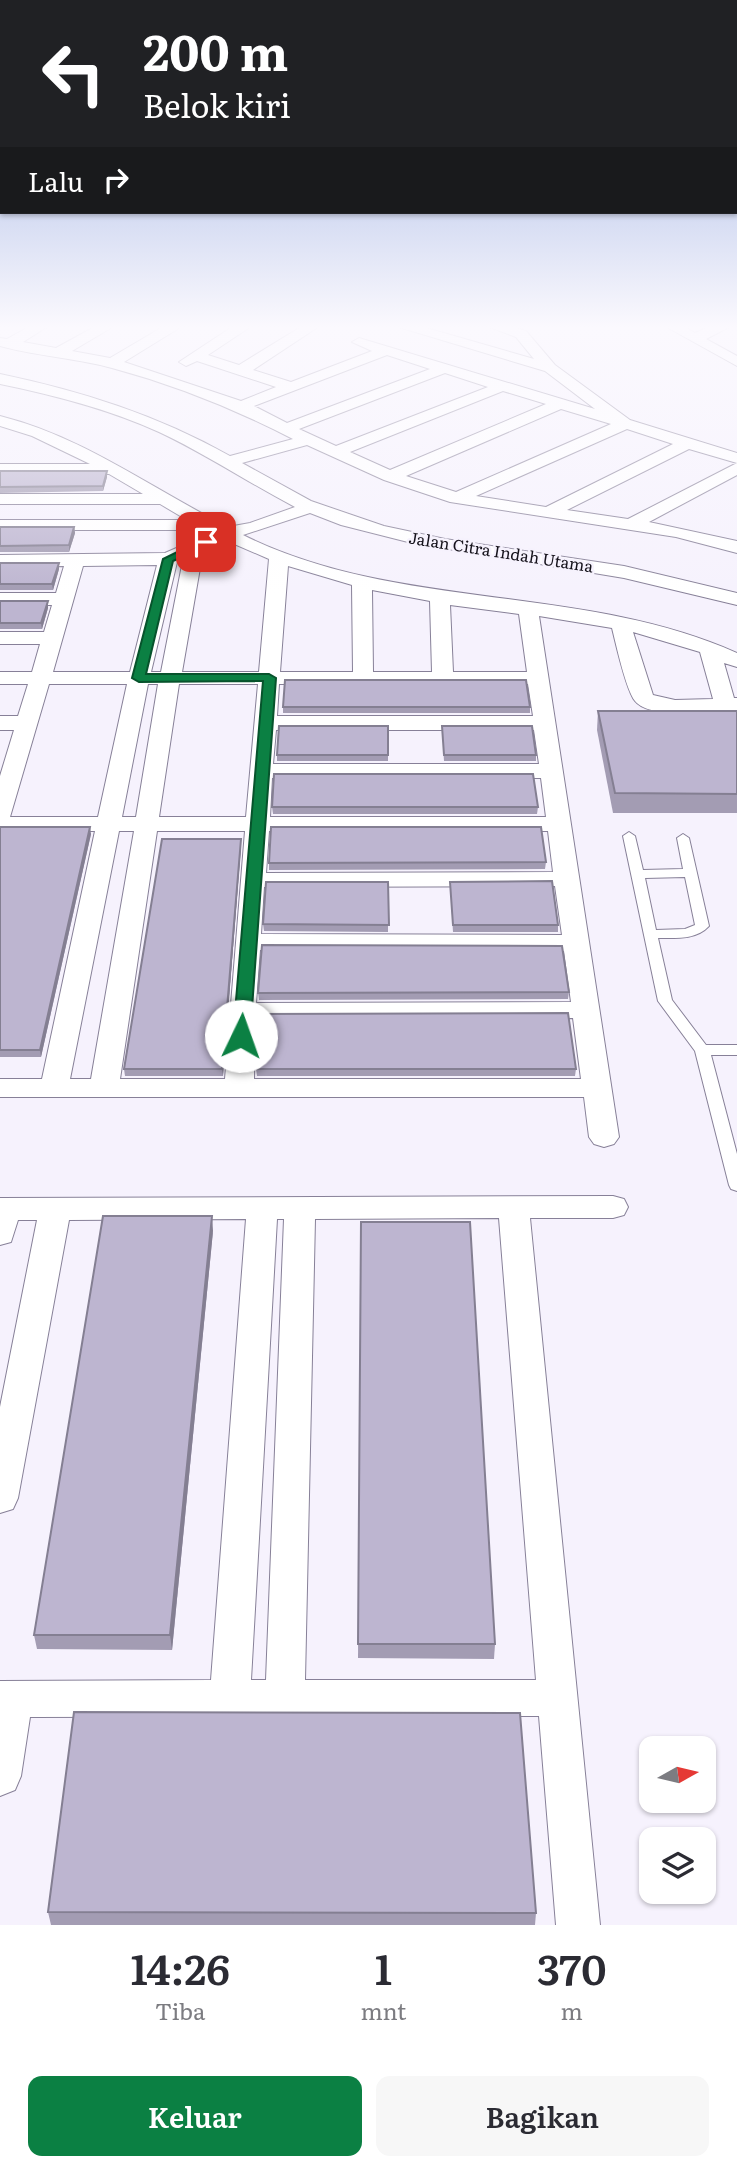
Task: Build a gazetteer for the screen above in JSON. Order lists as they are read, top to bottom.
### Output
{
  "streets": {
    "street": ["Jalan Citra Indah Utama"]
  },
  "north": "right",
  "page": {
    "turn": ["200 m", "Belok kiri"],
    "then": "Lalu",
    "eta": [
      "14:26",
      "Tiba",
      "1",
      "mnt",
      "370",
      "m"
    ],
    "buttons": ["Keluar", "Bagikan"]
  }
}
